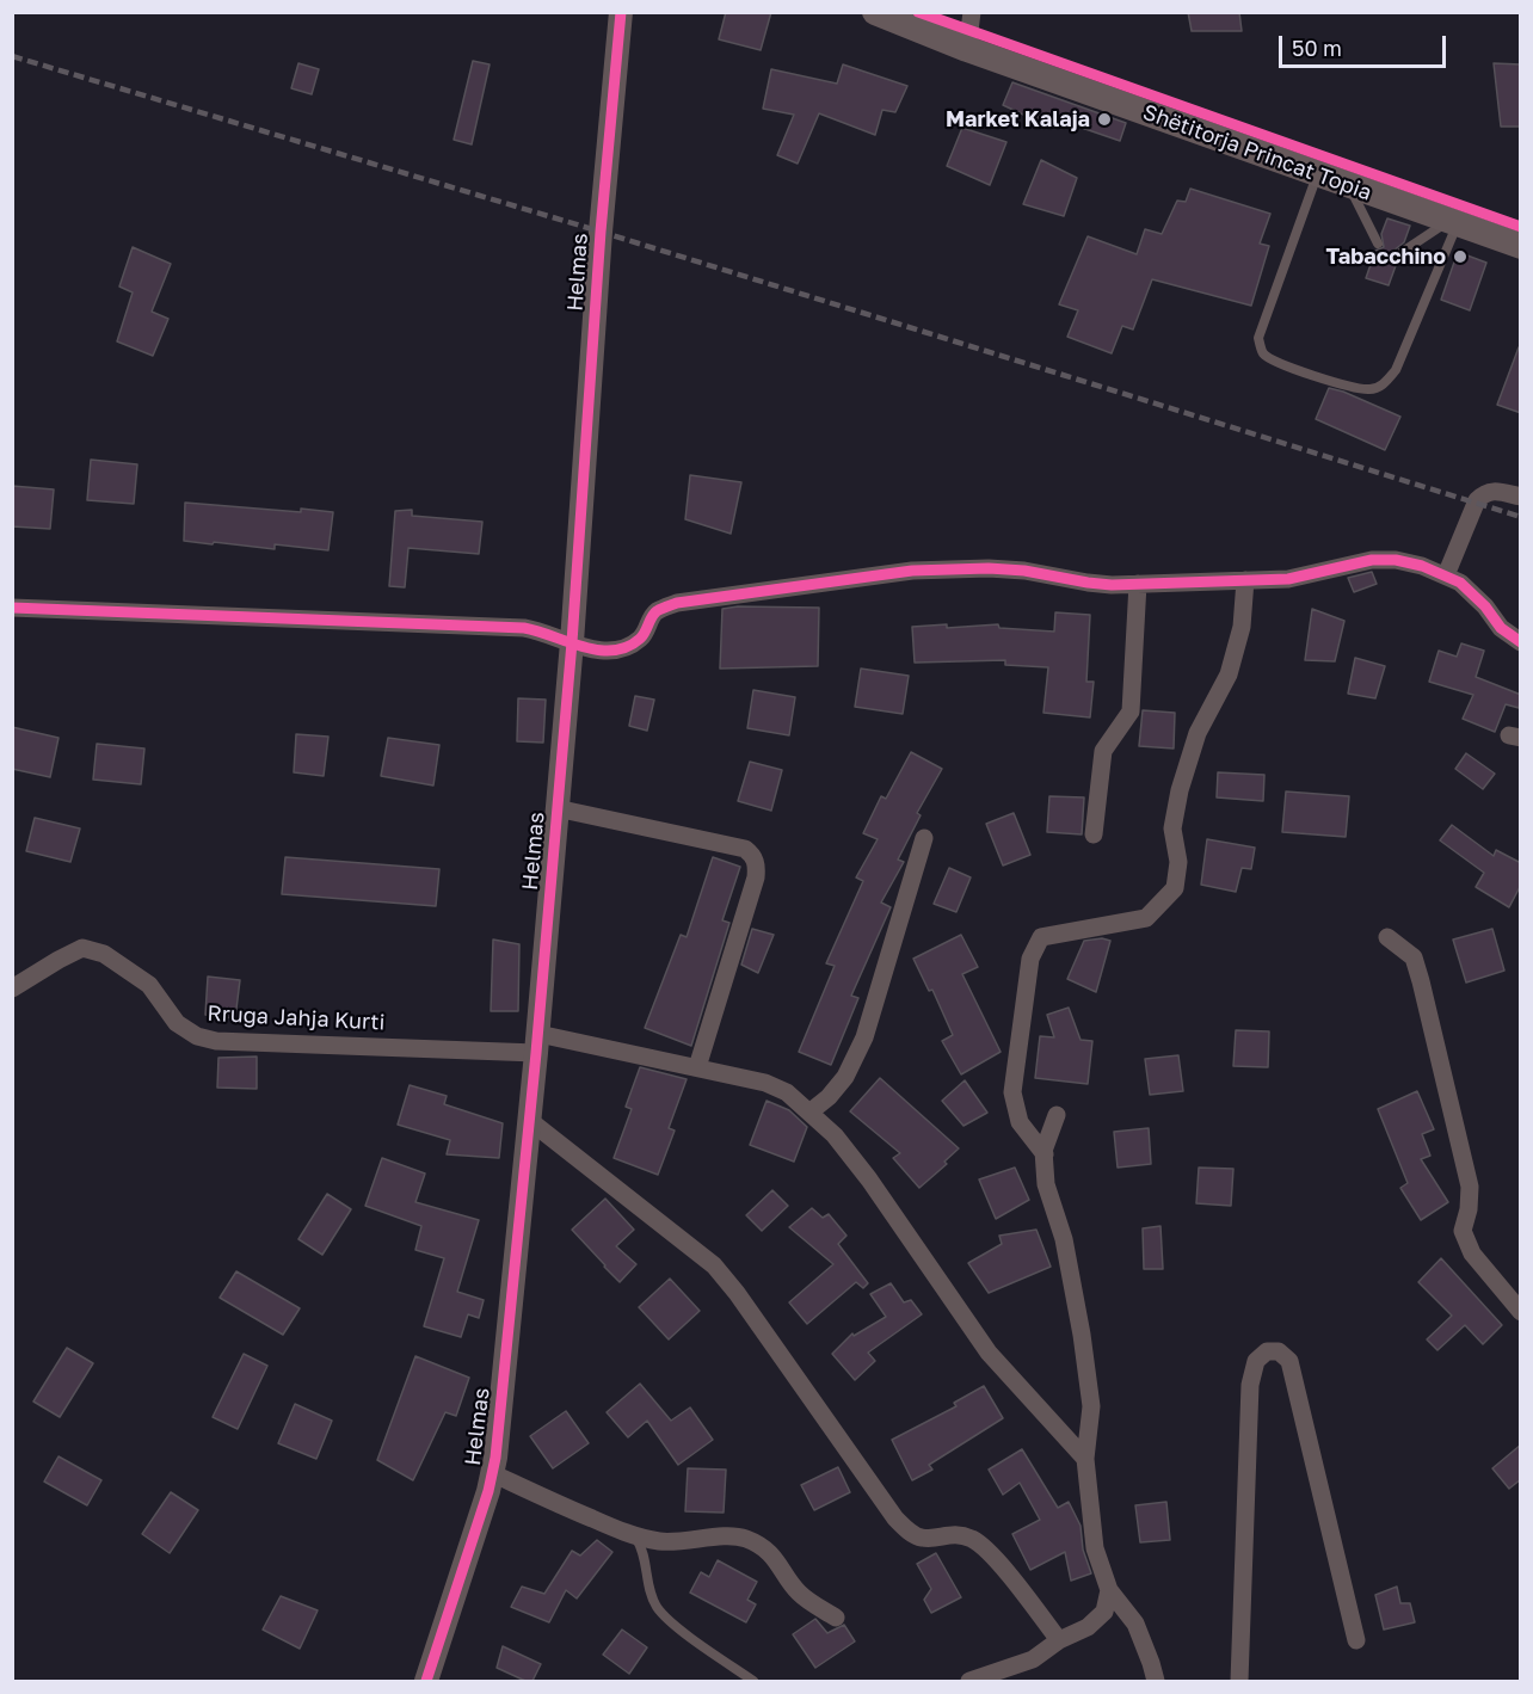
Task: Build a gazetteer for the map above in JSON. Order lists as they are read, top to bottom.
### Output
{
  "streets": {
    "main road": ["Shëtitorja Princat Topia"],
    "street": ["Helmas", "Rruga Jahja Kurti"]
  },
  "crossings": [
    ["Helmas", "Rruga Jahja Kurti"]
  ],
  "places": ["Market Kalaja", "Tabacchino"],
  "scale_bar": "50 m"
}
